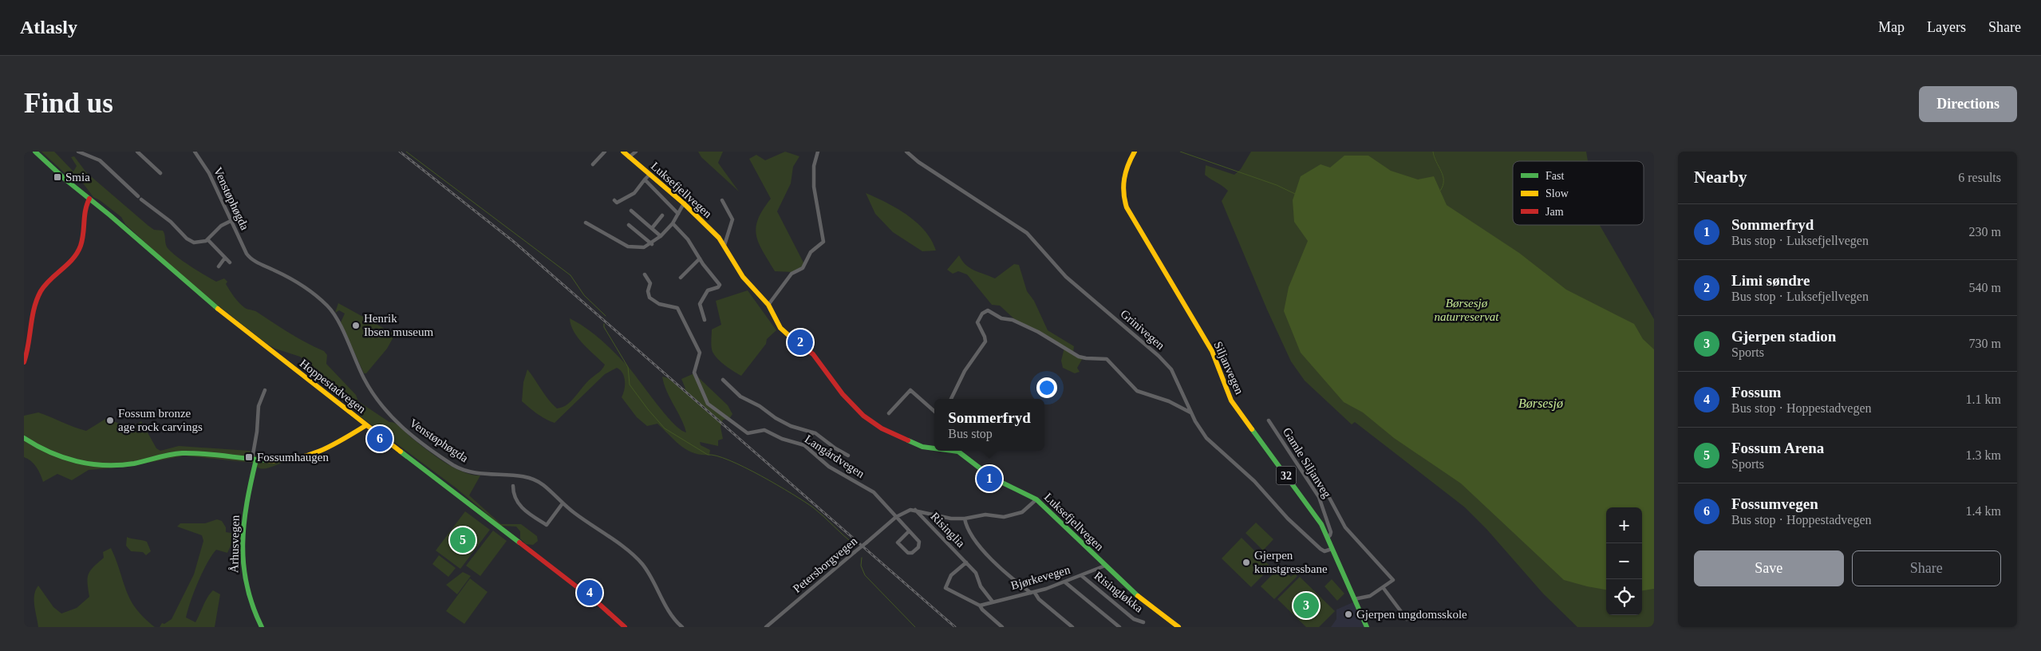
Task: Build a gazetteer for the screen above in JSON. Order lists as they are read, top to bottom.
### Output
{
  "streets": {
    "main road": [
      "Luksefjellvegen",
      "Siljanvegen",
      "Hoppestadvegen",
      "32",
      "Århusvegen"
    ],
    "street": [
      "Venstøphøgda",
      "Grinivegen",
      "Langårdvegen",
      "Gamle Siljanveg",
      "Risinglia",
      "Petersborgvegen",
      "Bjørkevegen",
      "Risingløkka"
    ]
  },
  "crossings": [
    ["Luksefjellvegen", "Bjørkevegen"],
    ["Grinivegen", "Siljanvegen"],
    ["Siljanvegen", "Gamle Siljanveg"],
    ["Langårdvegen", "Petersborgvegen"],
    ["Risinglia", "Petersborgvegen"],
    ["Risinglia", "Bjørkevegen"],
    ["Bjørkevegen", "Risingløkka"]
  ],
  "water": ["Børsesjø"],
  "parks": ["Børsesjø naturreservat"],
  "places": {
    "transit": ["Smia", "Fossumhaugen"],
    "other": [
      "Henrik Ibsen museum",
      "Fossum bronze age rock carvings",
      "Gjerpen kunstgressbane",
      "Gjerpen ungdomsskole"
    ]
  },
  "legend": ["Fast", "Slow", "Jam"],
  "page": {
    "header": "Atlasly",
    "nav": ["Map", "Layers", "Share"],
    "buttons": [
      "Directions",
      ["Save", "Share"]
    ],
    "title": "Find us",
    "heading": ["Nearby", "6 results"],
    "list": [
      {
        "mark": "1",
        "name": "Sommerfryd",
        "note": "Bus stop · Luksefjellvegen",
        "value": "230 m"
      },
      {
        "mark": "2",
        "name": "Limi søndre",
        "note": "Bus stop · Luksefjellvegen",
        "value": "540 m"
      },
      {
        "mark": "3",
        "name": "Gjerpen stadion",
        "note": "Sports",
        "value": "730 m"
      },
      {
        "mark": "4",
        "name": "Fossum",
        "note": "Bus stop · Hoppestadvegen",
        "value": "1.1 km"
      },
      {
        "mark": "5",
        "name": "Fossum Arena",
        "note": "Sports",
        "value": "1.3 km"
      },
      {
        "mark": "6",
        "name": "Fossumvegen",
        "note": "Bus stop · Hoppestadvegen",
        "value": "1.4 km"
      }
    ],
    "pins": [
      "2",
      "6",
      "1",
      "5",
      "4",
      "3"
    ],
    "popup": ["Sommerfryd", "Bus stop"],
    "map_buttons": ["+", "−"]
  }
}
